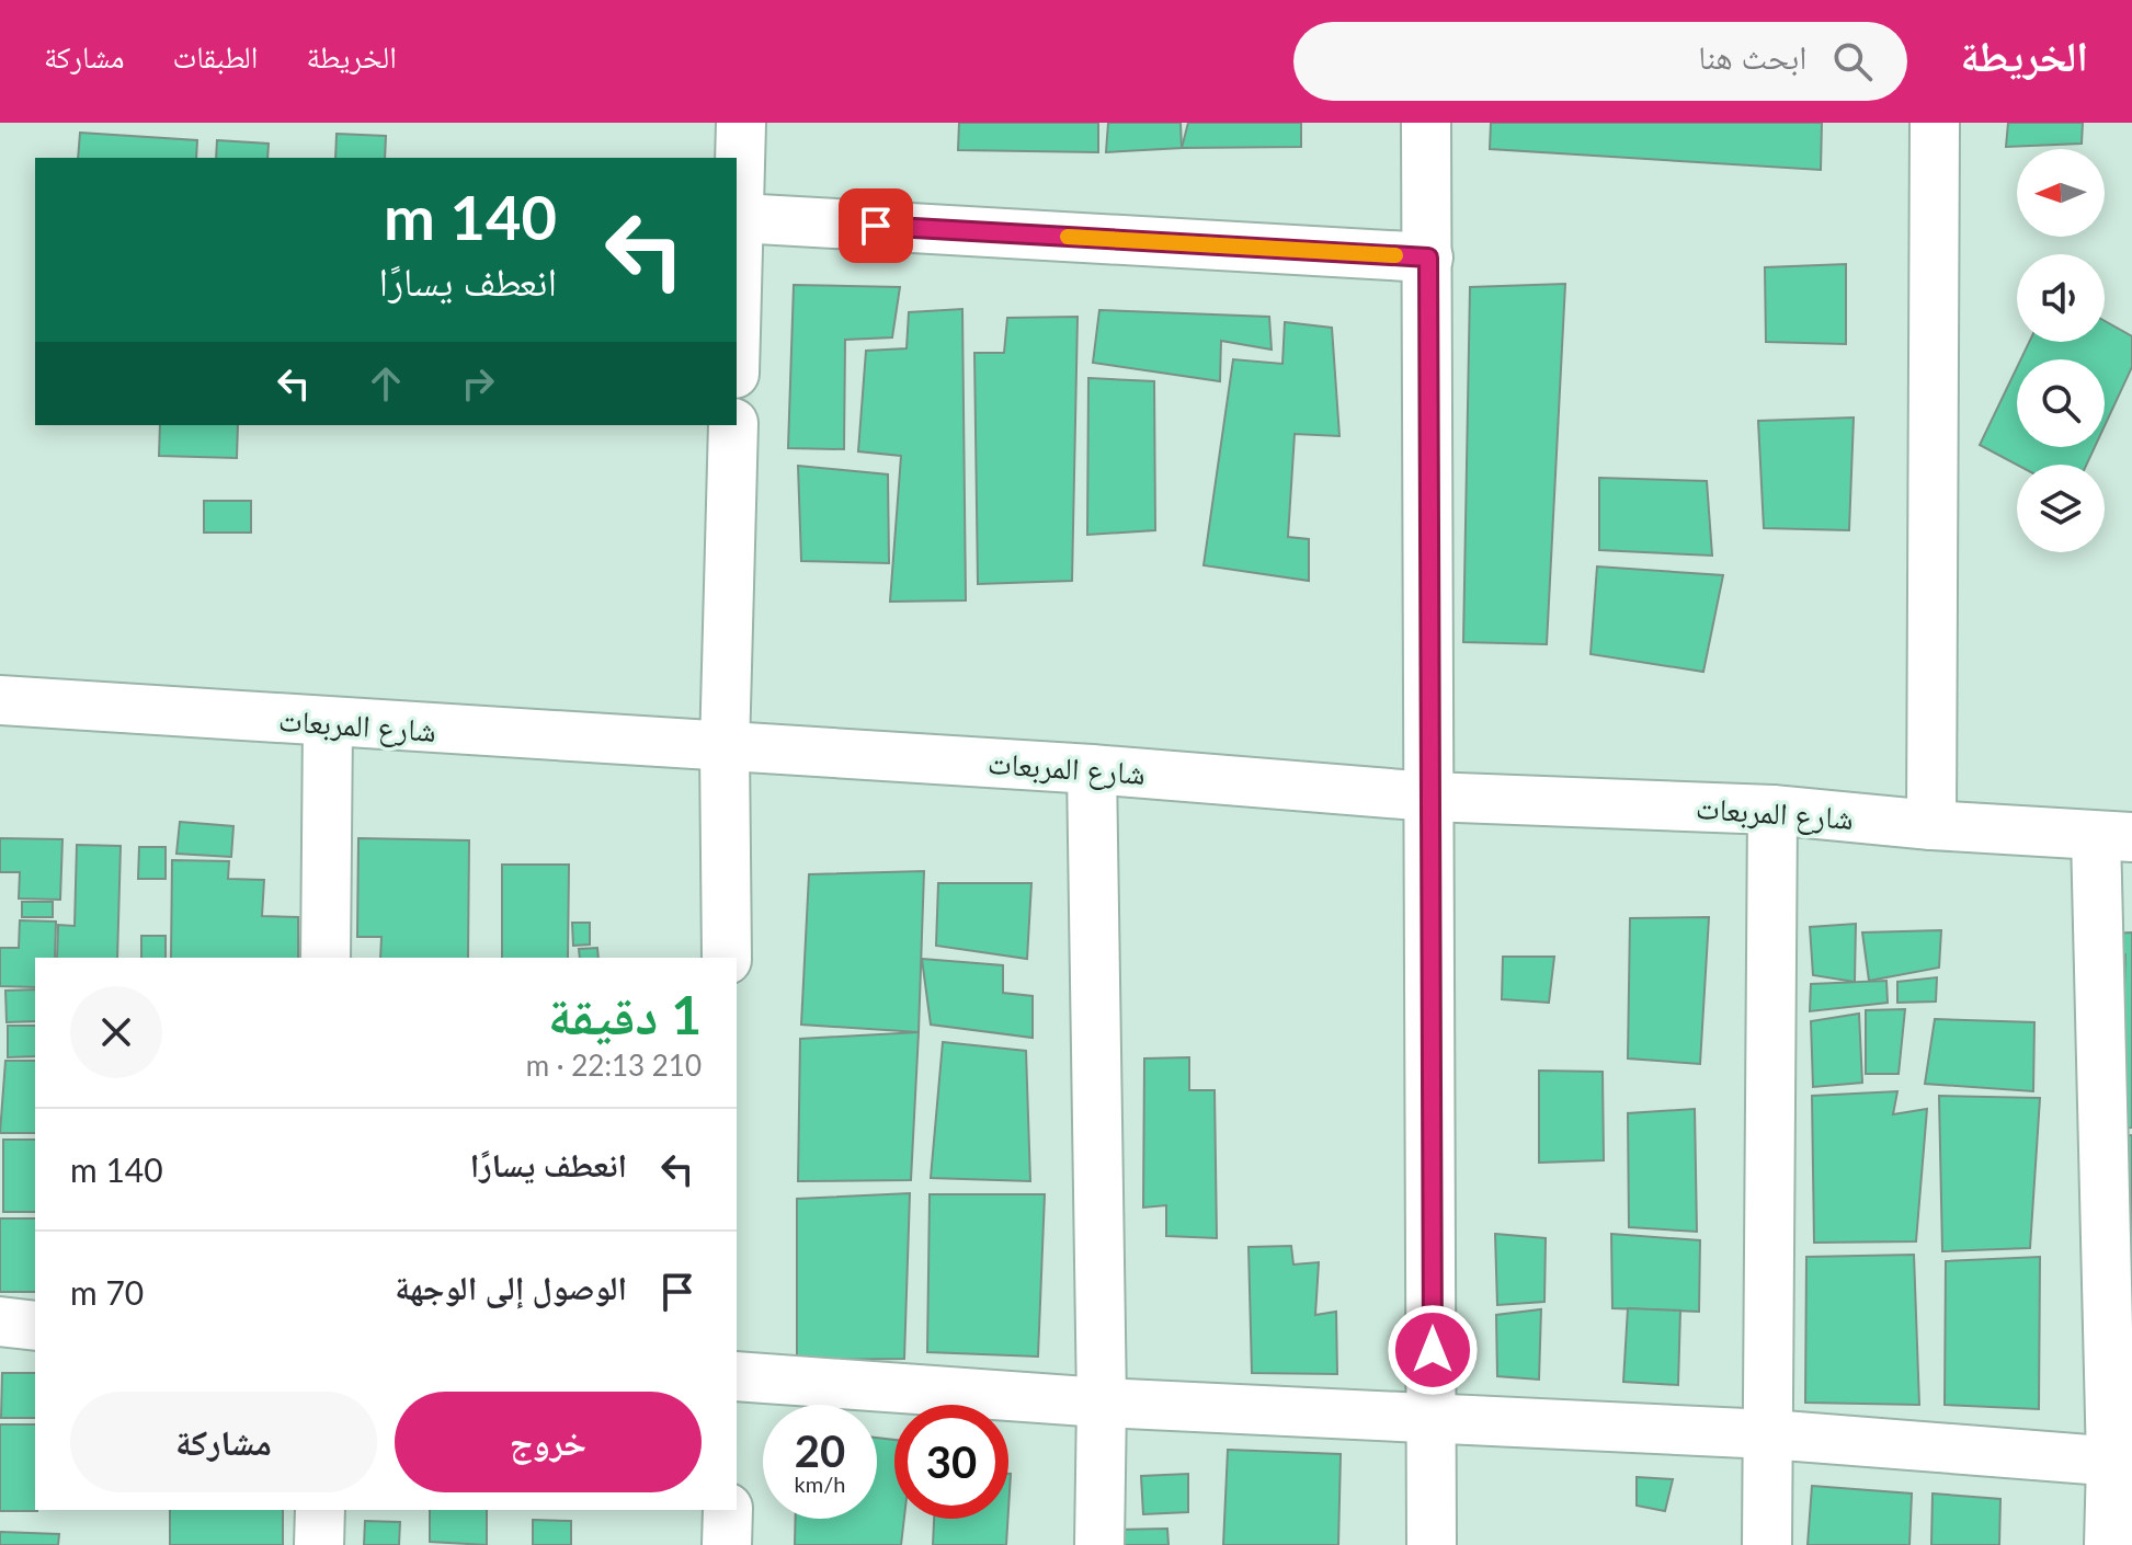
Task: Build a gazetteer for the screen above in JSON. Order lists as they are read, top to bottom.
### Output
{
  "streets": {
    "street": ["شارع المربعات"]
  },
  "north": "left",
  "page": {
    "header": "الخريطة",
    "search": "ابحث هنا",
    "nav": ["الخريطة", "الطبقات", "مشاركة"],
    "turn": ["140 m", "انعطف يسارًا"],
    "heading": ["1 دقيقة", "210 m · 22:13"],
    "list": [
      {
        "name": "انعطف يسارًا",
        "value": "140 m"
      },
      {
        "name": "الوصول إلى الوجهة",
        "value": "70 m"
      }
    ],
    "buttons": ["خروج", "مشاركة"],
    "speed": "20 km/h",
    "limit": "30"
  }
}
